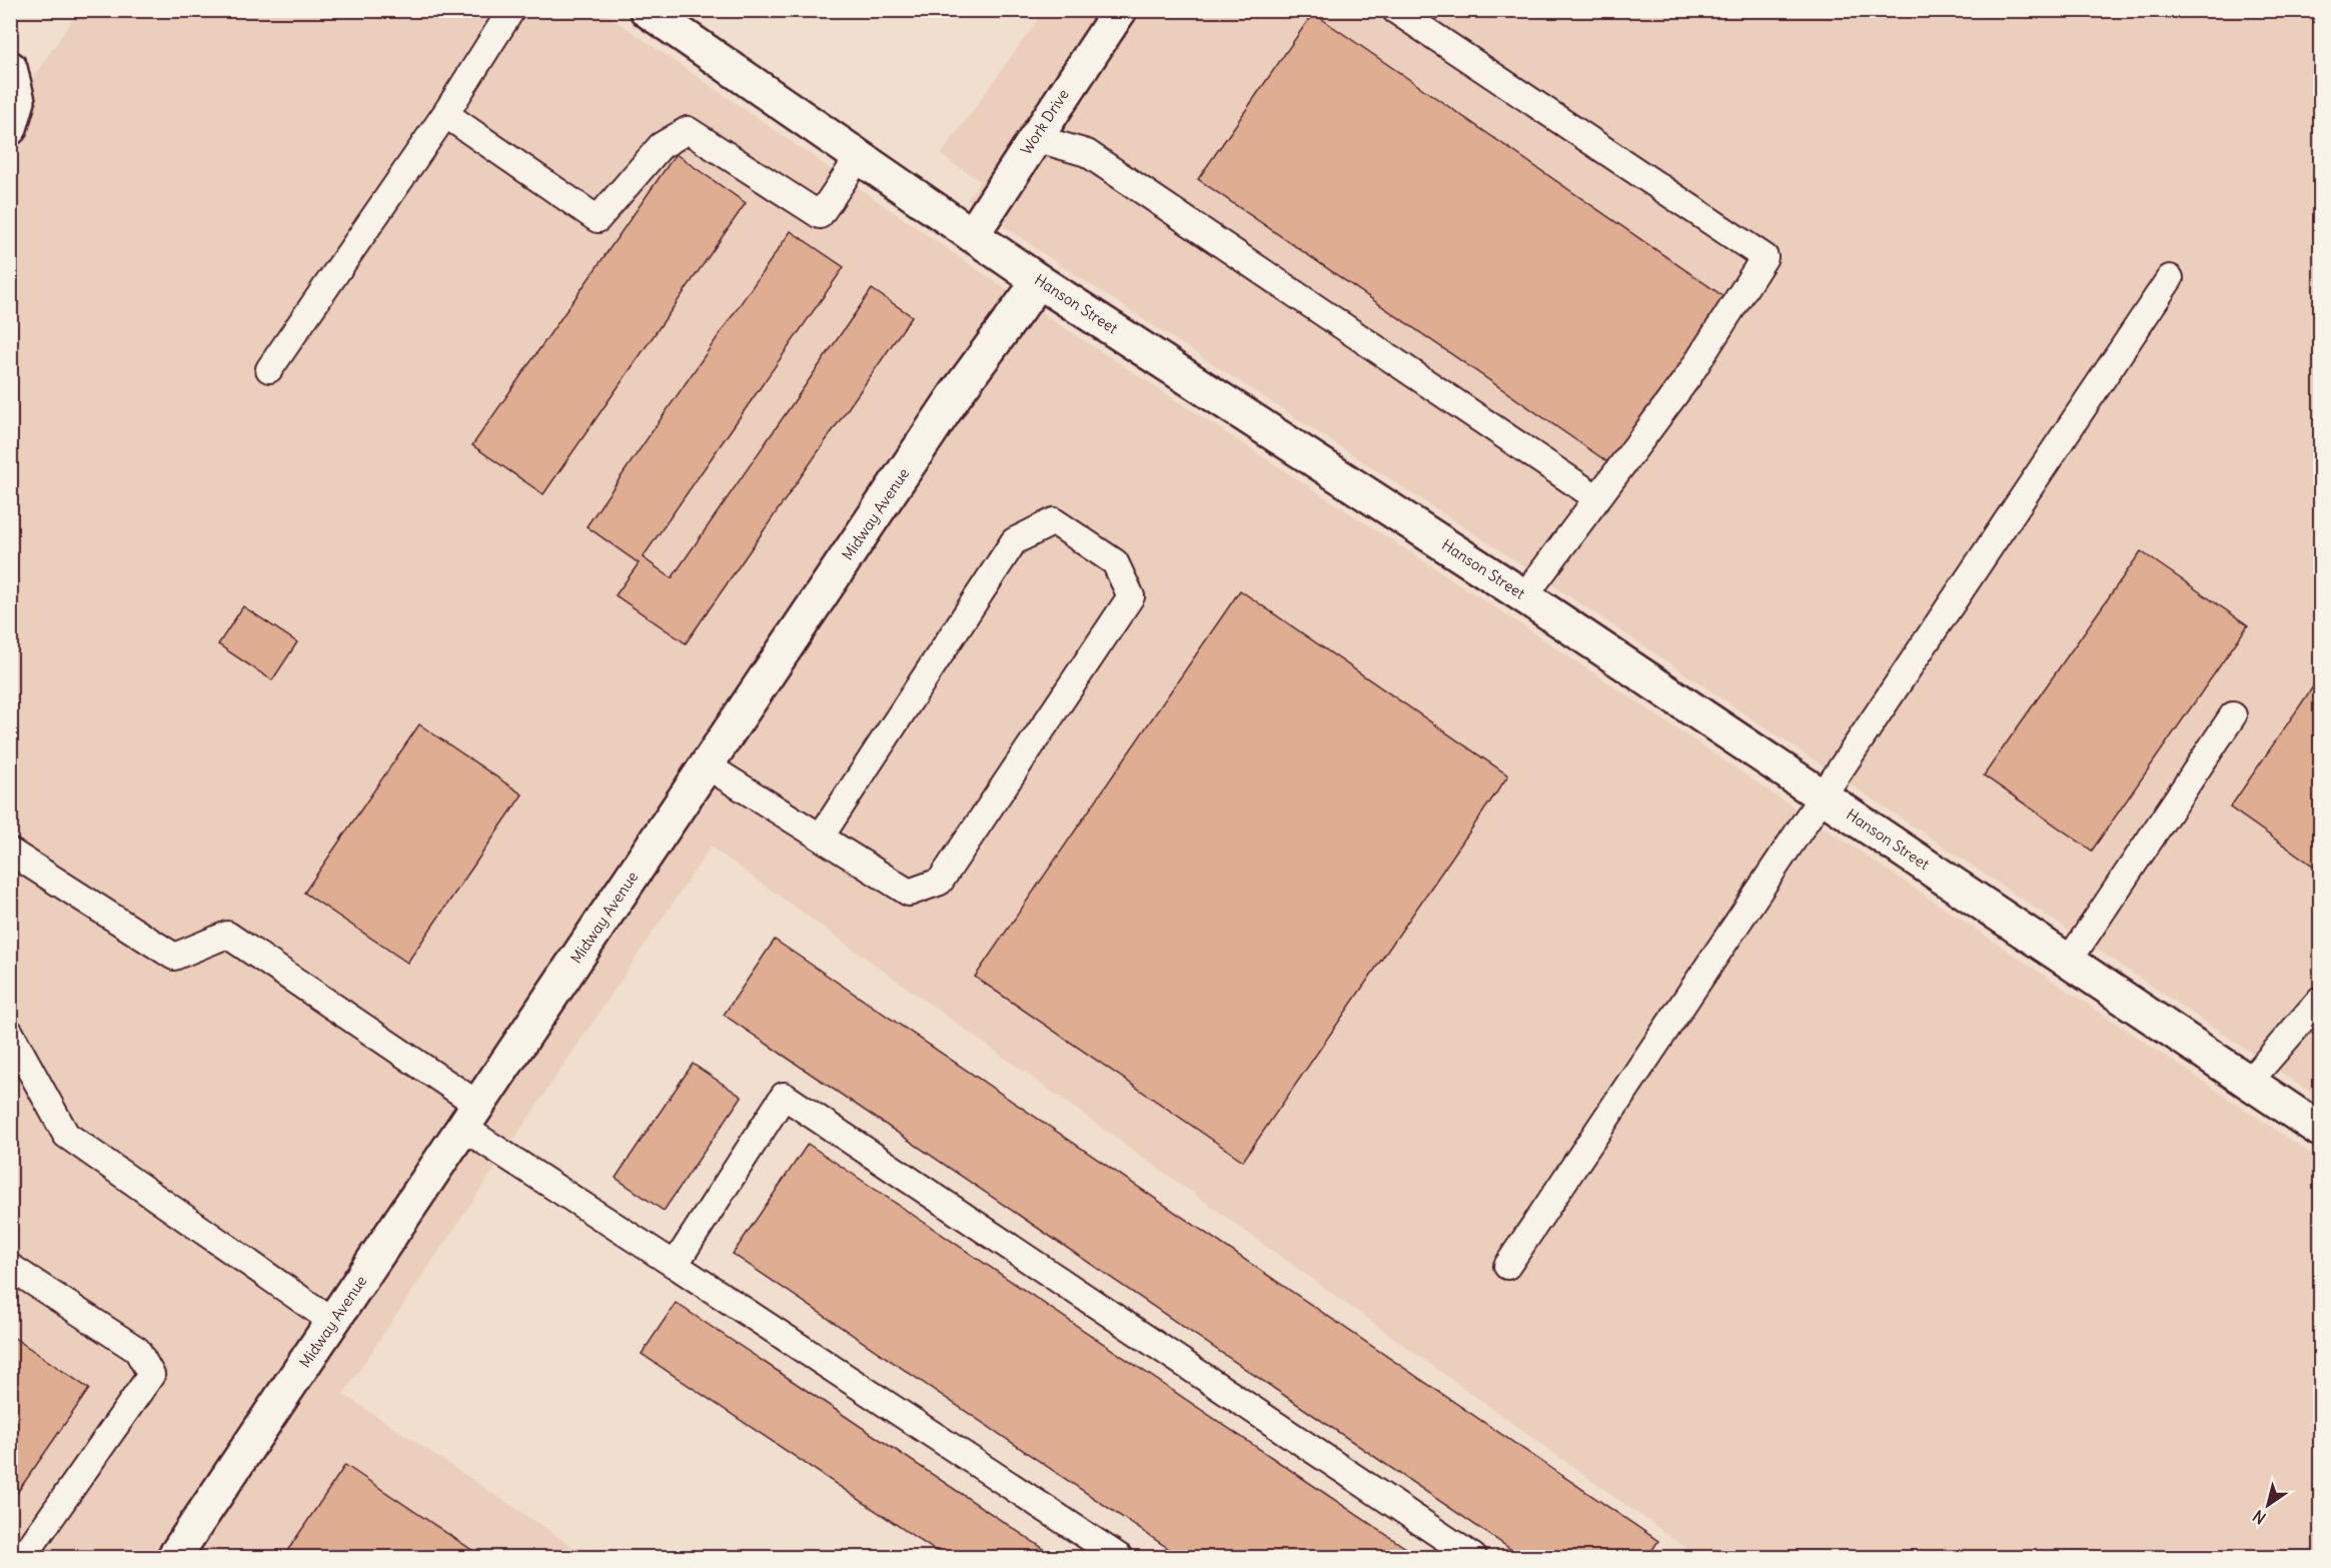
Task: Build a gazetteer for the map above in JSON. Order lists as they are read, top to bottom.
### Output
{
  "streets": {
    "street": ["Work Drive", "Hanson Street", "Midway Avenue"]
  },
  "crossings": [
    ["Work Drive", "Hanson Street"],
    ["Hanson Street", "Midway Avenue"]
  ],
  "north": "bottom left"
}
